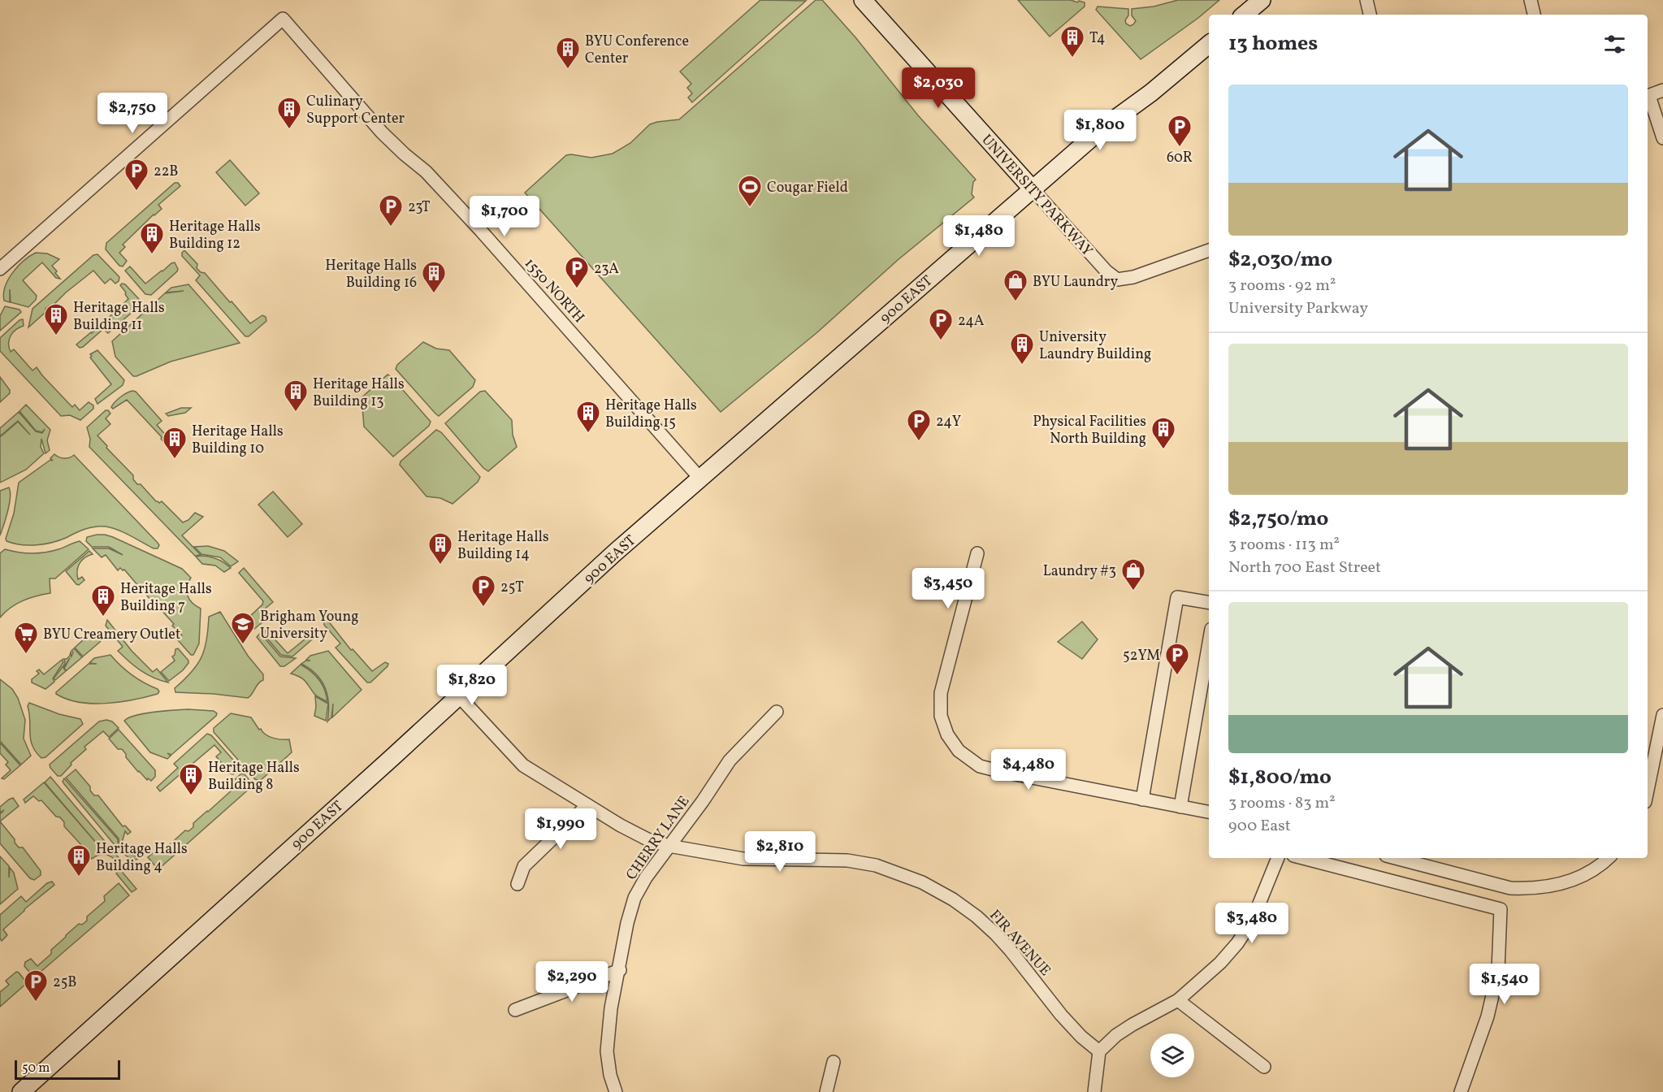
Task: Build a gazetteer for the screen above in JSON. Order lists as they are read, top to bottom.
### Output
{
  "streets": {
    "main road": ["UNIVERSITY PARKWAY", "900 EAST"],
    "street": ["1550 NORTH", "CHERRY LANE", "FIR AVENUE"]
  },
  "crossings": [
    ["UNIVERSITY PARKWAY", "900 EAST"],
    ["1550 NORTH", "900 EAST"],
    ["900 EAST", "FIR AVENUE"],
    ["CHERRY LANE", "FIR AVENUE"]
  ],
  "places": {
    "building": [
      "T4",
      "BYU Conference Center",
      "Culinary Support Center",
      "Heritage Halls Building 12",
      "Heritage Halls Building 16",
      "Heritage Halls Building 11",
      "University Laundry Building",
      "Heritage Halls Building 13",
      "Heritage Halls Building 15",
      "Physical Facilities North Building",
      "Heritage Halls Building 10",
      "Heritage Halls Building 14",
      "Heritage Halls Building 7",
      "Heritage Halls Building 8",
      "Heritage Halls Building 4"
    ],
    "parking": [
      "60R",
      "22B",
      "23T",
      "23A",
      "24A",
      "24Y",
      "25T",
      "52YM",
      "25B"
    ],
    "sports": ["Cougar Field"],
    "shop": ["BYU Laundry", "Laundry #3"],
    "school or university": ["Brigham Young University"],
    "supermarket": ["BYU Creamery Outlet"]
  },
  "scale_bar": "50 m",
  "page": {
    "heading": "13 homes",
    "price": [
      "$2,030",
      "$2,750",
      "$1,800",
      "$1,700",
      "$1,480",
      "$3,450",
      "$1,820",
      "$4,480",
      "$1,990",
      "$2,810",
      "$3,480",
      "$2,290",
      "$1,540"
    ],
    "list": [
      {
        "name": "$2,030/mo",
        "note": "3 rooms · 92 m² · University Parkway"
      },
      {
        "name": "$2,750/mo",
        "note": "3 rooms · 113 m² · North 700 East Street"
      },
      {
        "name": "$1,800/mo",
        "note": "3 rooms · 83 m² · 900 East"
      }
    ],
    "scale": "50 m"
  }
}
